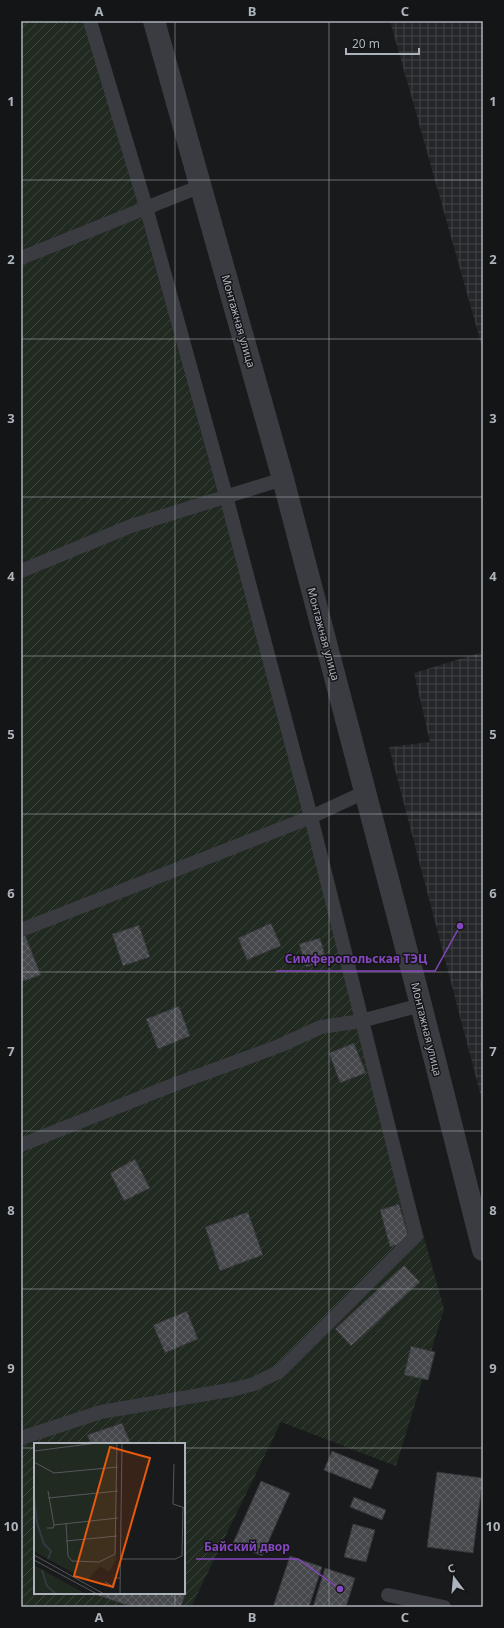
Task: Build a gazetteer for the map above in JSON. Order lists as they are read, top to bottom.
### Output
{
  "streets": {
    "street": ["Монтажная улица"]
  },
  "places": ["Симферопольская ТЭЦ", "Байский двор"],
  "scale_bar": "20 m",
  "north": "top",
  "grid": {
    "columns": ["A", "B", "C"],
    "rows": [
      "1",
      "2",
      "3",
      "4",
      "5",
      "6",
      "7",
      "8",
      "9",
      "10"
    ]
  }
}
